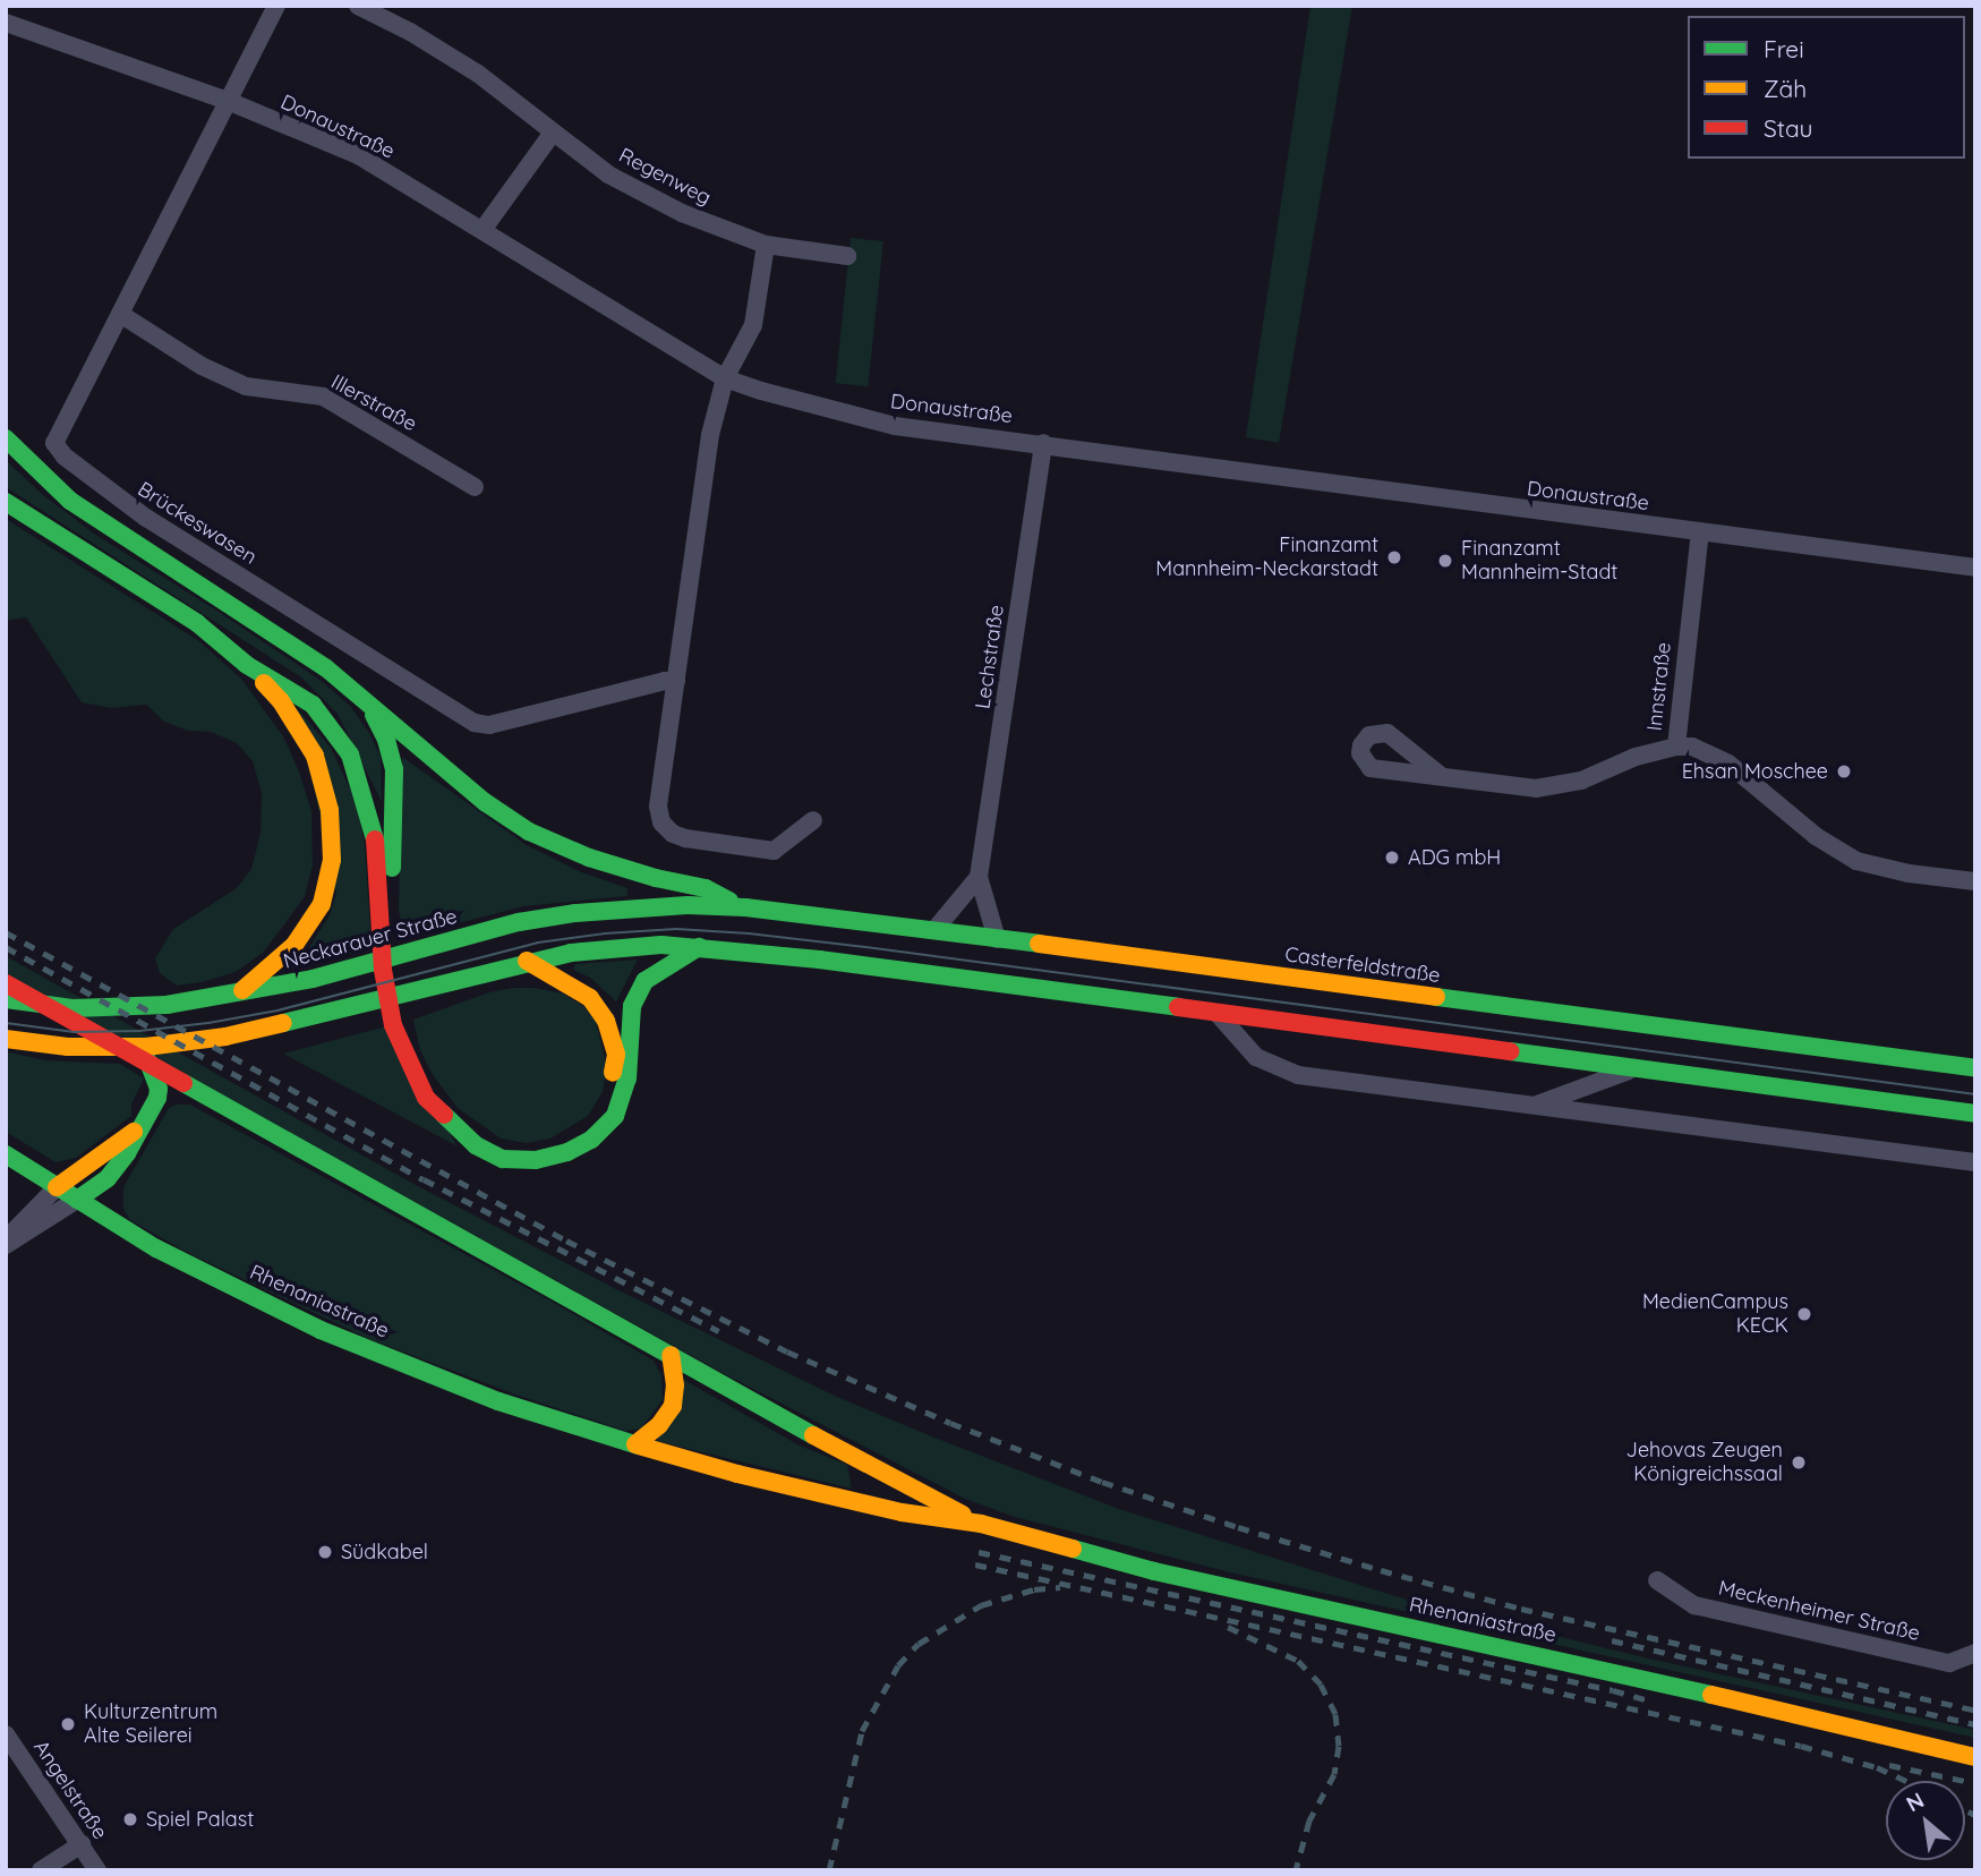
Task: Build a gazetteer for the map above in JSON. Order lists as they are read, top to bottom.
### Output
{
  "streets": {
    "main road": ["Neckarauer Straße", "Casterfeldstraße", "Rhenaniastraße"],
    "street": [
      "Donaustraße",
      "Regenweg",
      "Illerstraße",
      "Brückeswasen",
      "Lechstraße",
      "Innstraße",
      "Meckenheimer Straße",
      "Angelstraße"
    ]
  },
  "crossings": [
    ["Donaustraße", "Brückeswasen"],
    ["Donaustraße", "Lechstraße"],
    ["Donaustraße", "Innstraße"],
    ["Illerstraße", "Brückeswasen"],
    ["Lechstraße", "Casterfeldstraße"],
    ["Neckarauer Straße", "Casterfeldstraße"]
  ],
  "places": [
    "Finanzamt Mannheim-Neckarstadt",
    "Finanzamt Mannheim-Stadt",
    "Ehsan Moschee",
    "ADG mbH",
    "MedienCampus KECK",
    "Jehovas Zeugen Königreichssaal",
    "Südkabel",
    "Kulturzentrum Alte Seilerei",
    "Spiel Palast"
  ],
  "legend": ["Frei", "Zäh", "Stau"],
  "north": "top left"
}
